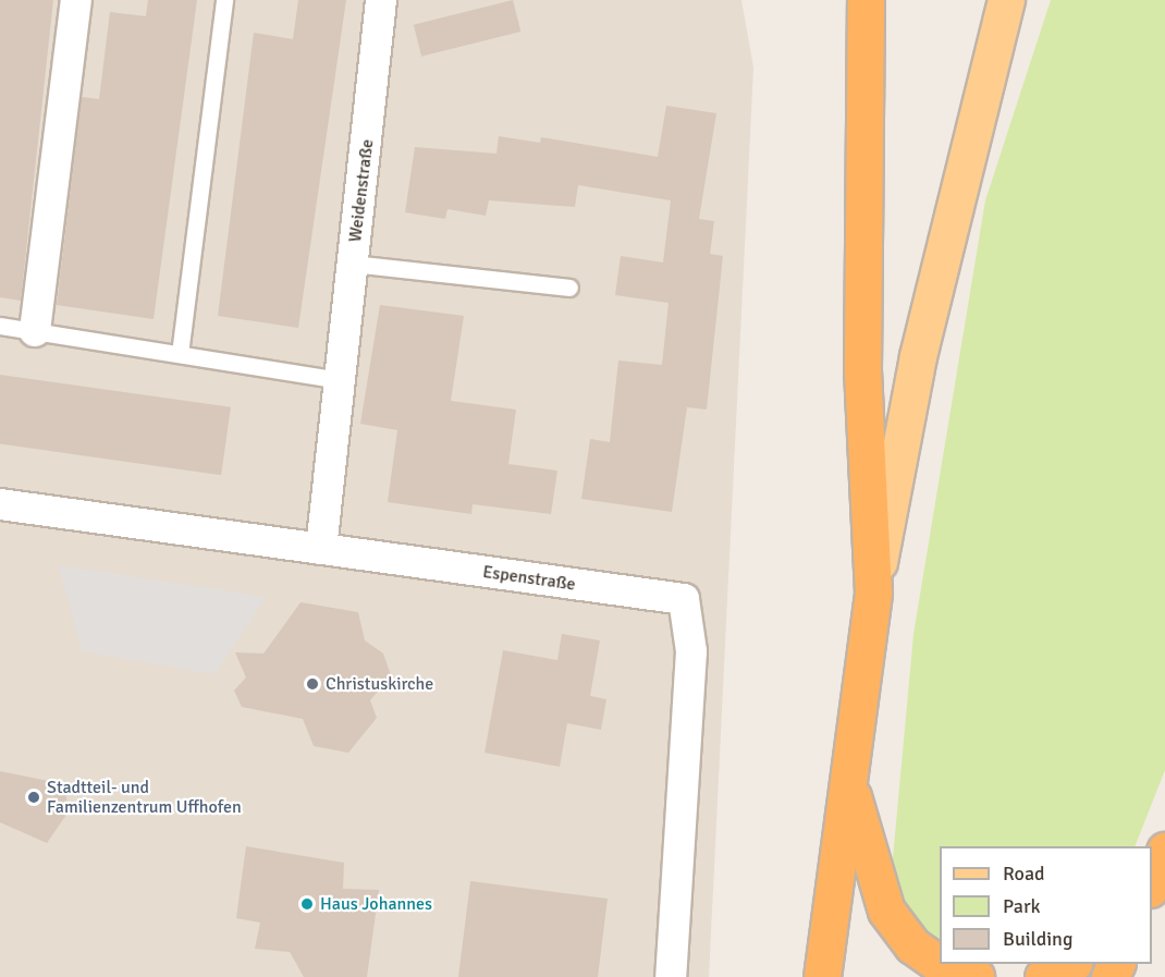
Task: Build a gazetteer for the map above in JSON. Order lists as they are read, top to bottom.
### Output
{
  "streets": {
    "street": ["Weidenstraße", "Espenstraße"]
  },
  "crossings": [
    ["Weidenstraße", "Espenstraße"]
  ],
  "places": ["Christuskirche", "Stadtteil- und Familienzentrum Uffhofen", "Haus Johannes"],
  "legend": ["Road", "Park", "Building"]
}
